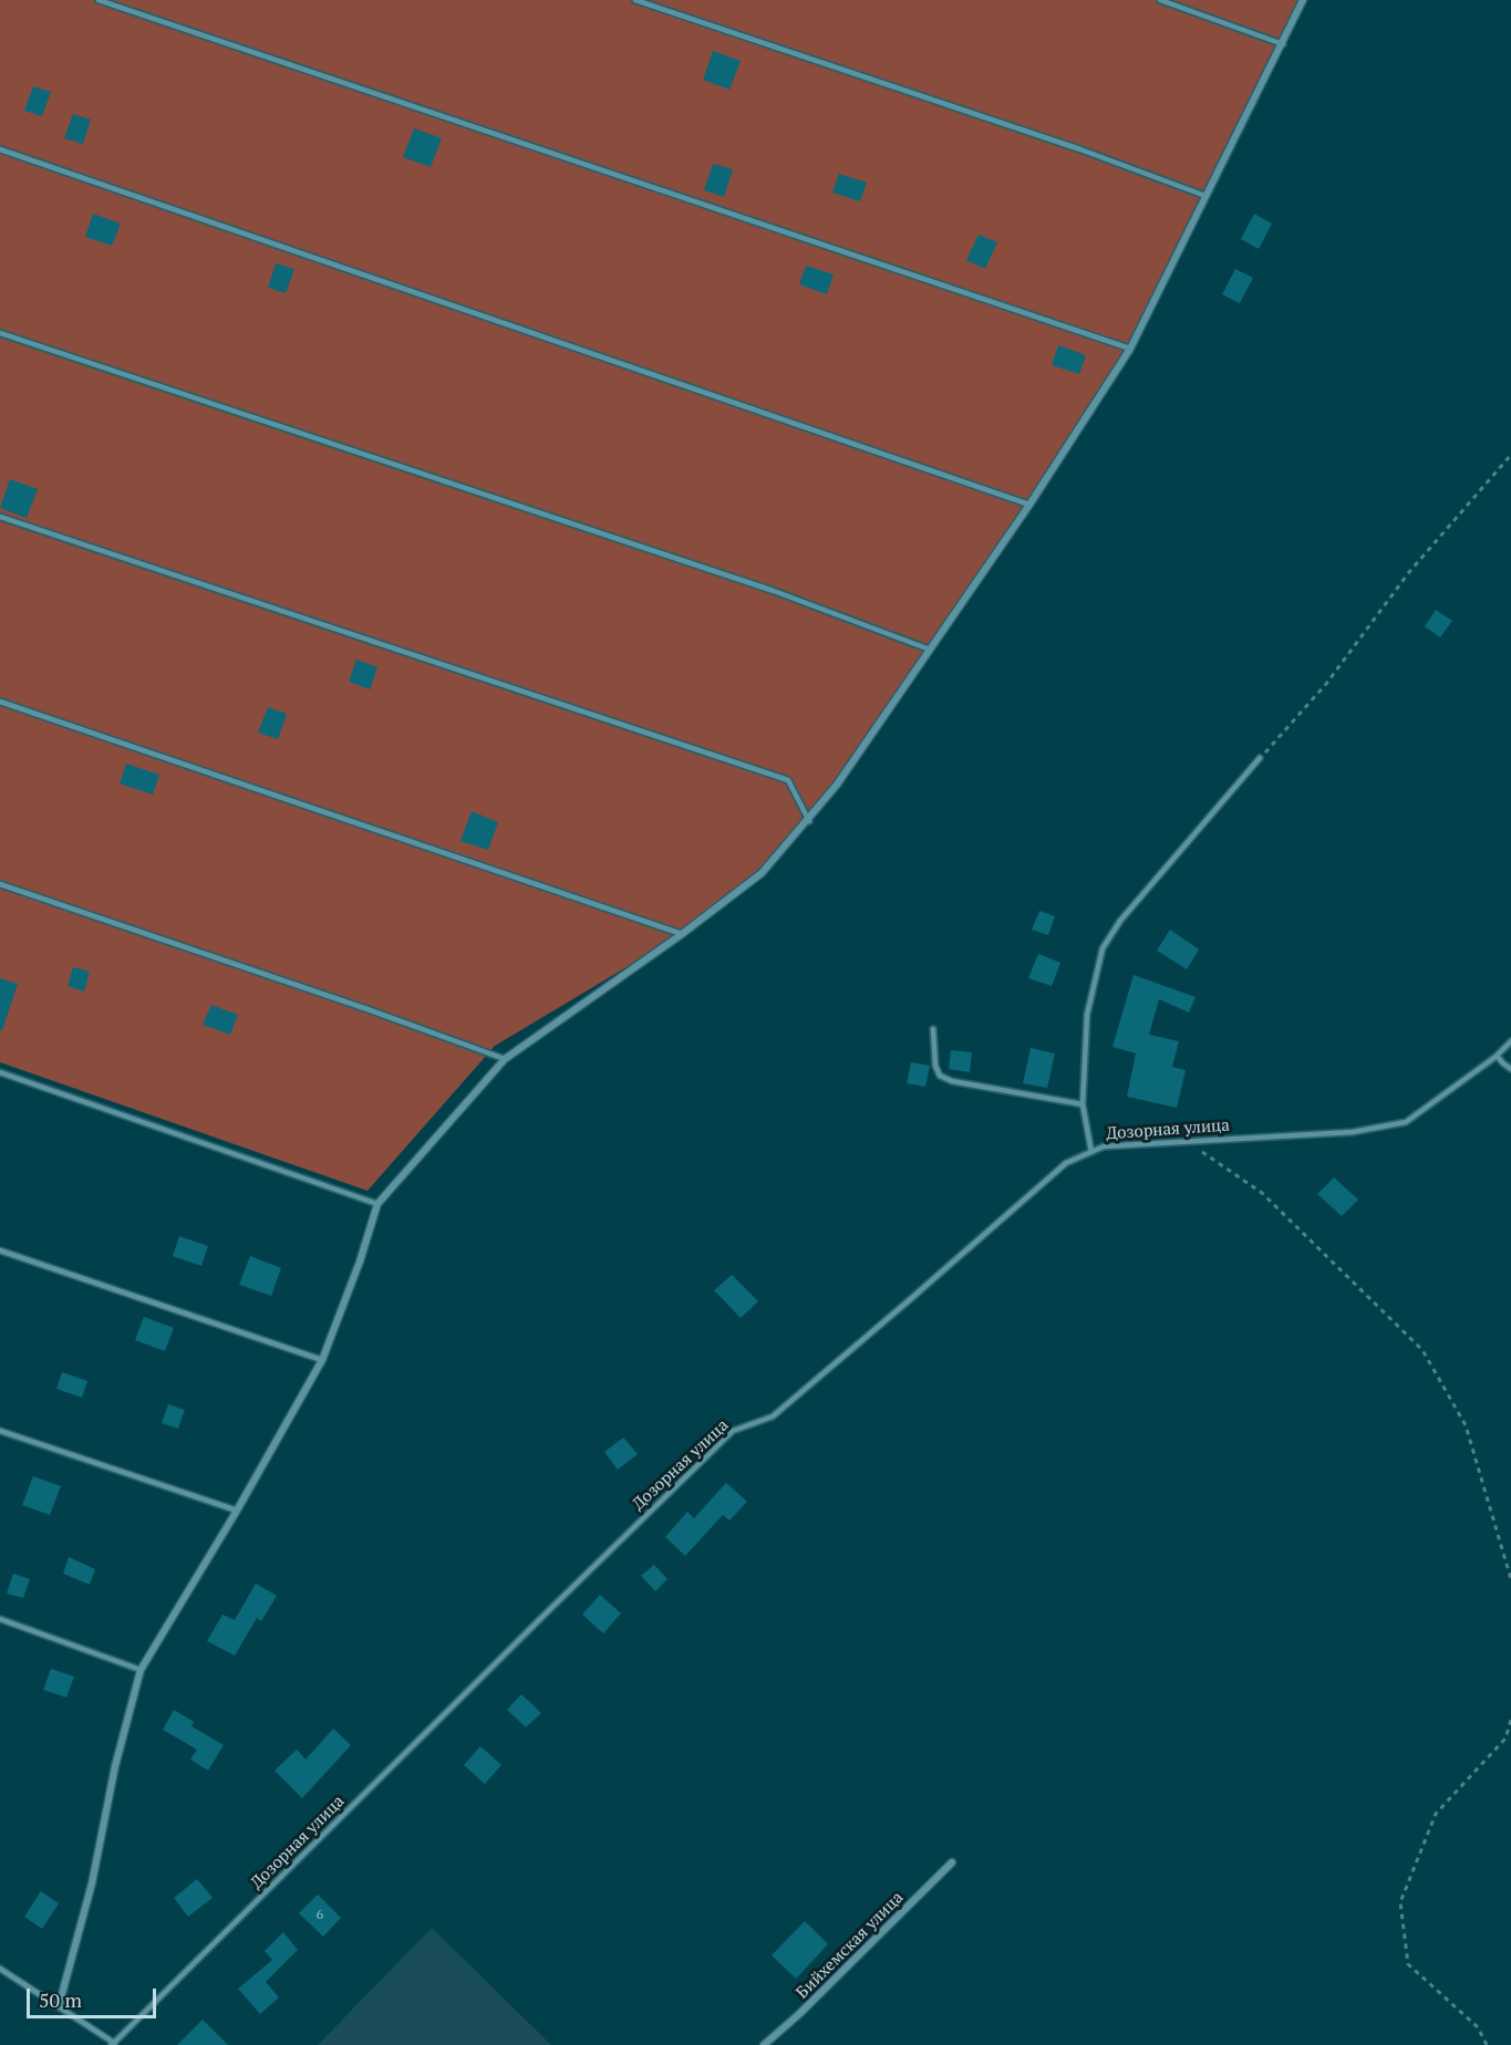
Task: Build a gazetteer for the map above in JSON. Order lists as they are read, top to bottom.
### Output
{
  "streets": {
    "street": ["Бийхемская улица"],
    "lane": ["Дозорная улица"]
  },
  "house_numbers": ["6"],
  "scale_bar": "50 m"
}
